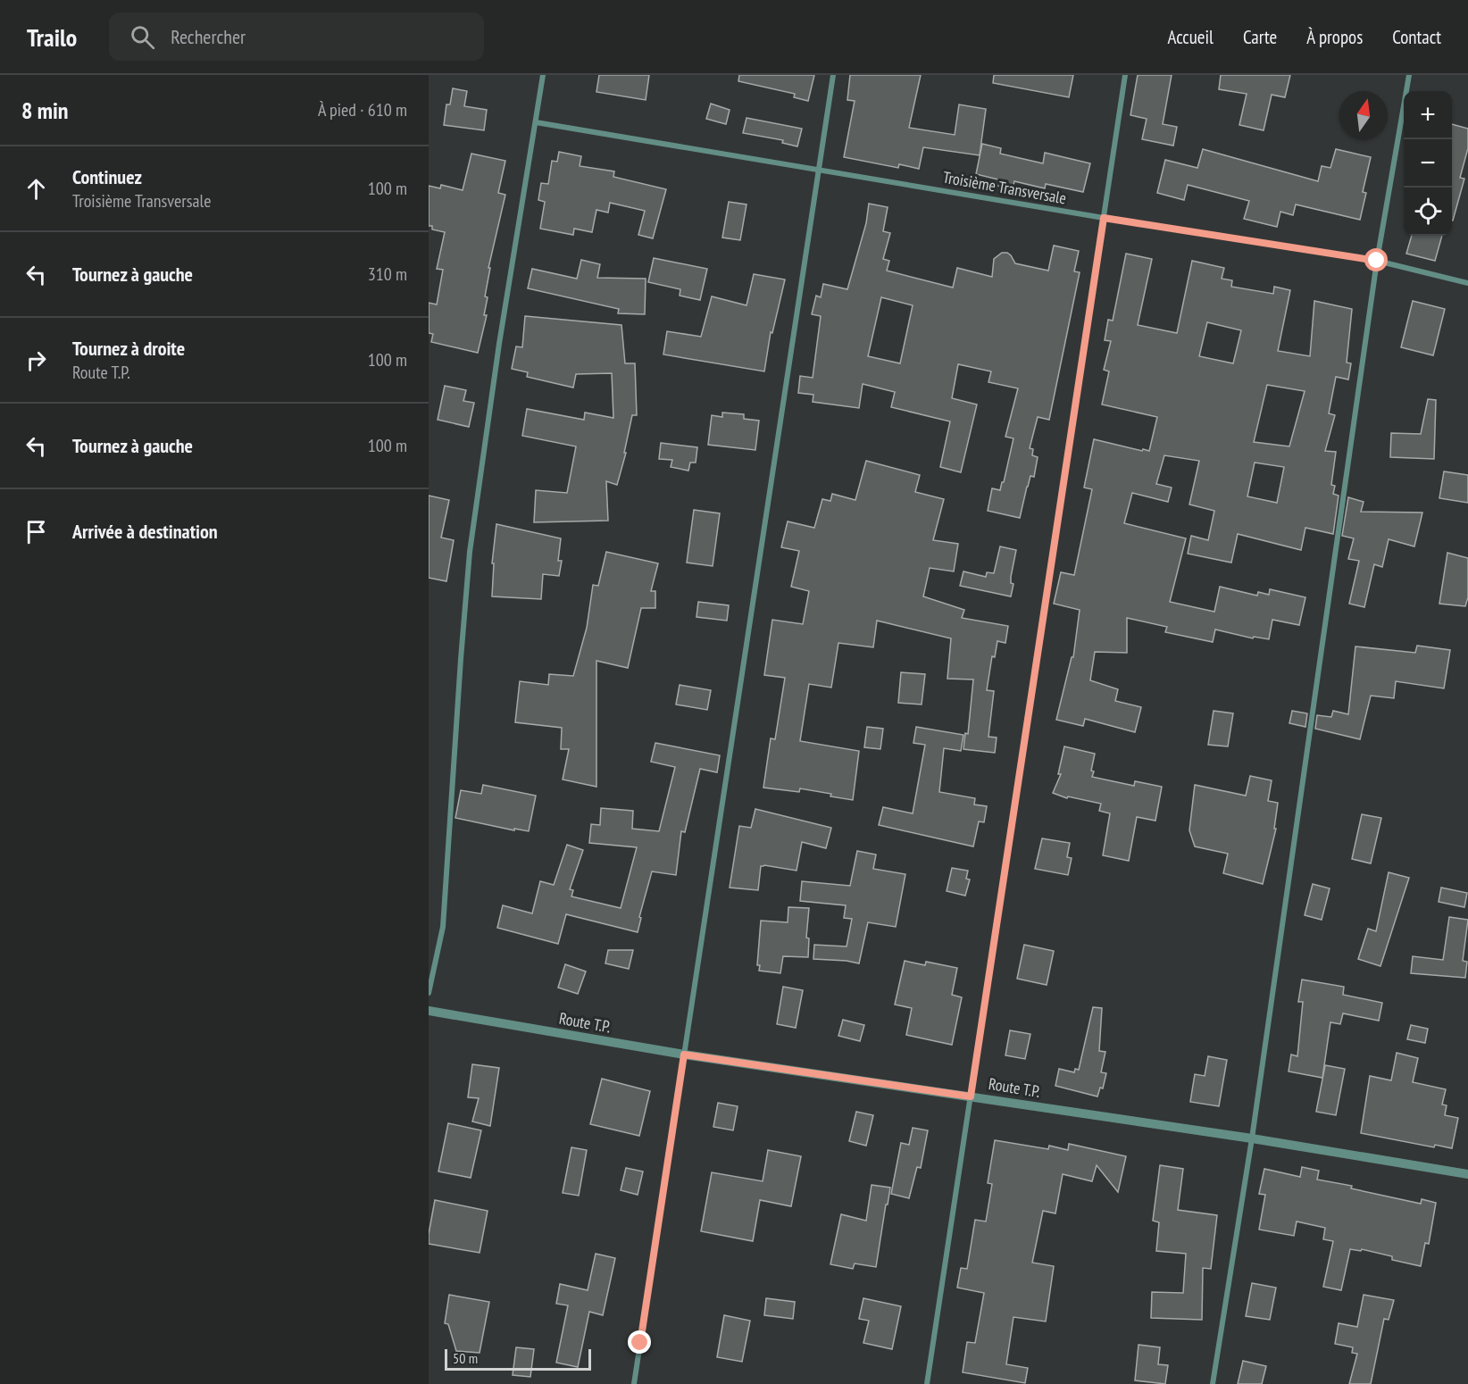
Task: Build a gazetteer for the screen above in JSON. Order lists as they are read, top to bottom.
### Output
{
  "streets": {
    "street": ["Troisième Transversale", "Route T.P."]
  },
  "scale_bar": "50 m",
  "north": "top",
  "page": {
    "header": "Trailo",
    "search": "Rechercher",
    "nav": [
      "Accueil",
      "Carte",
      "À propos",
      "Contact"
    ],
    "heading": ["8 min", "À pied · 610 m"],
    "map_buttons": ["+", "−"],
    "list": [
      ["Continuez", "Troisième Transversale", "100 m"],
      ["Tournez à gauche", "310 m"],
      ["Tournez à droite", "Route T.P.", "100 m"],
      ["Tournez à gauche", "100 m"],
      "Arrivée à destination"
    ],
    "scale": "50 m"
  }
}
